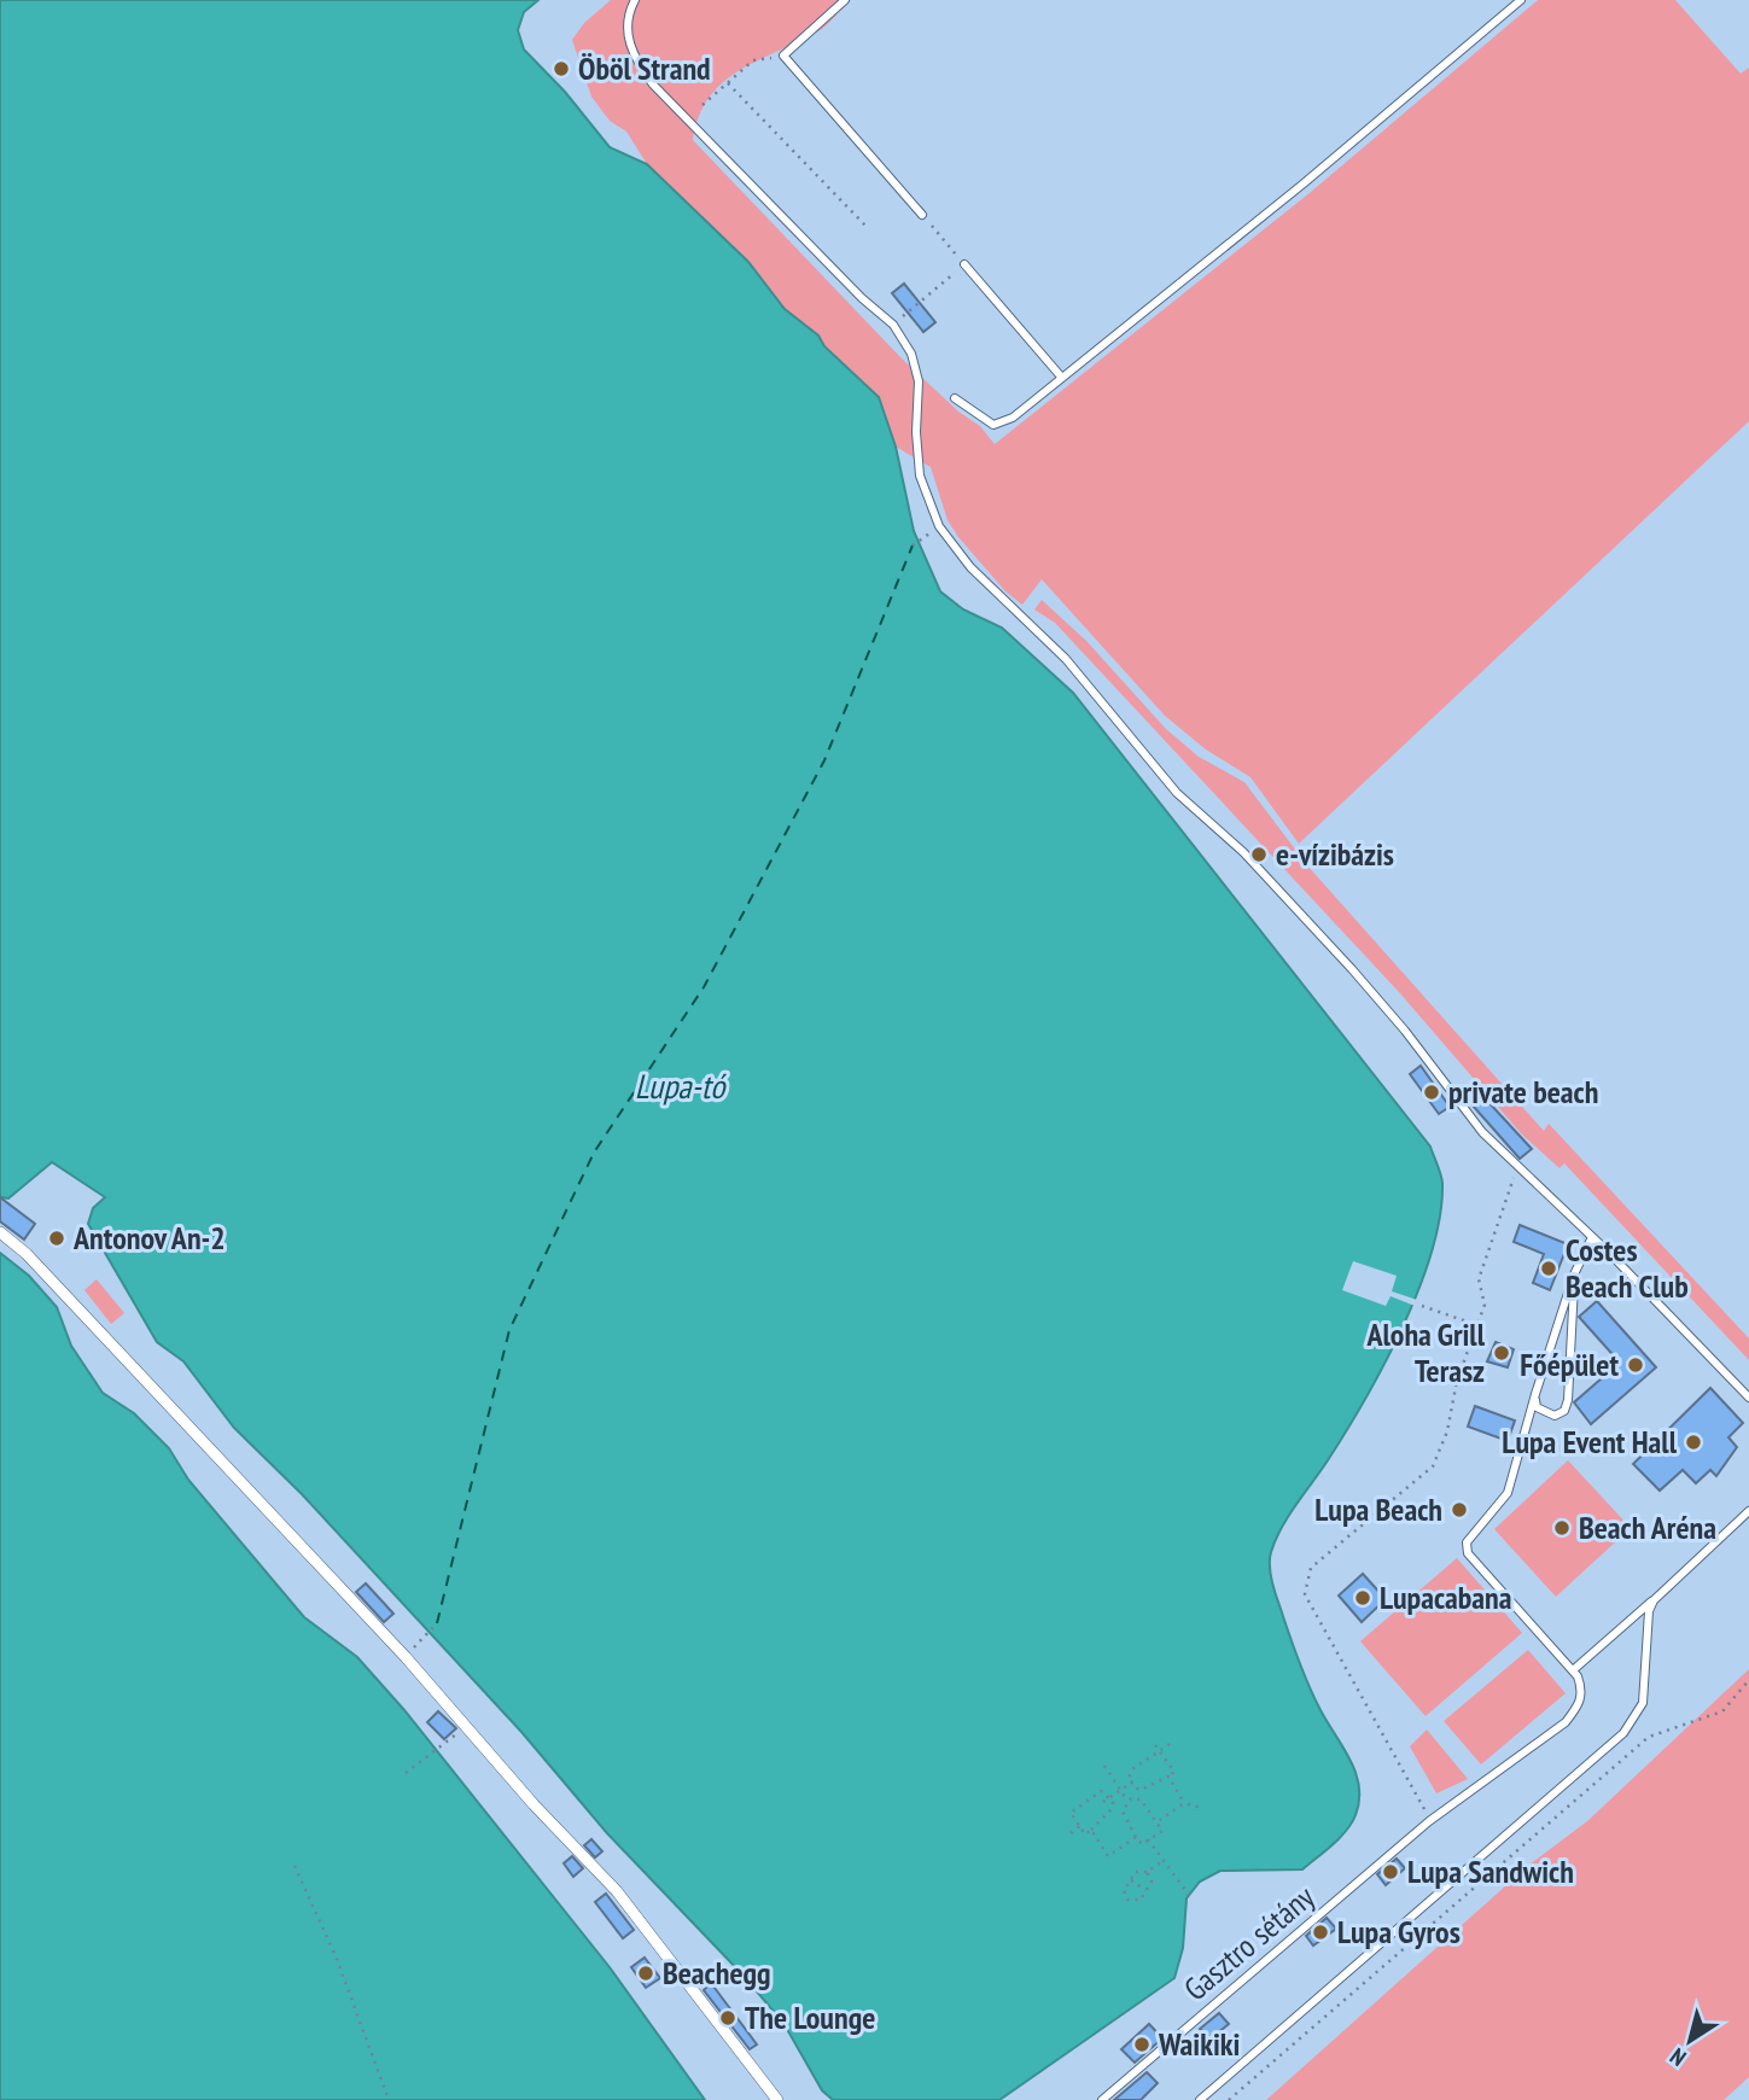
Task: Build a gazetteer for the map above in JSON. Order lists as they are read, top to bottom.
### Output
{
  "streets": {
    "lane": ["Gasztro sétány"]
  },
  "water": ["Lupa-tó"],
  "places": [
    "Öböl Strand",
    "e-vízibázis",
    "private beach",
    "Antonov An-2",
    "Costes Beach Club",
    "Aloha Grill Terasz",
    "Főépület",
    "Lupa Event Hall",
    "Lupa Beach",
    "Beach Aréna",
    "Lupacabana",
    "Lupa Sandwich",
    "Lupa Gyros",
    "Beachegg",
    "The Lounge",
    "Waikiki"
  ],
  "north": "bottom left"
}
